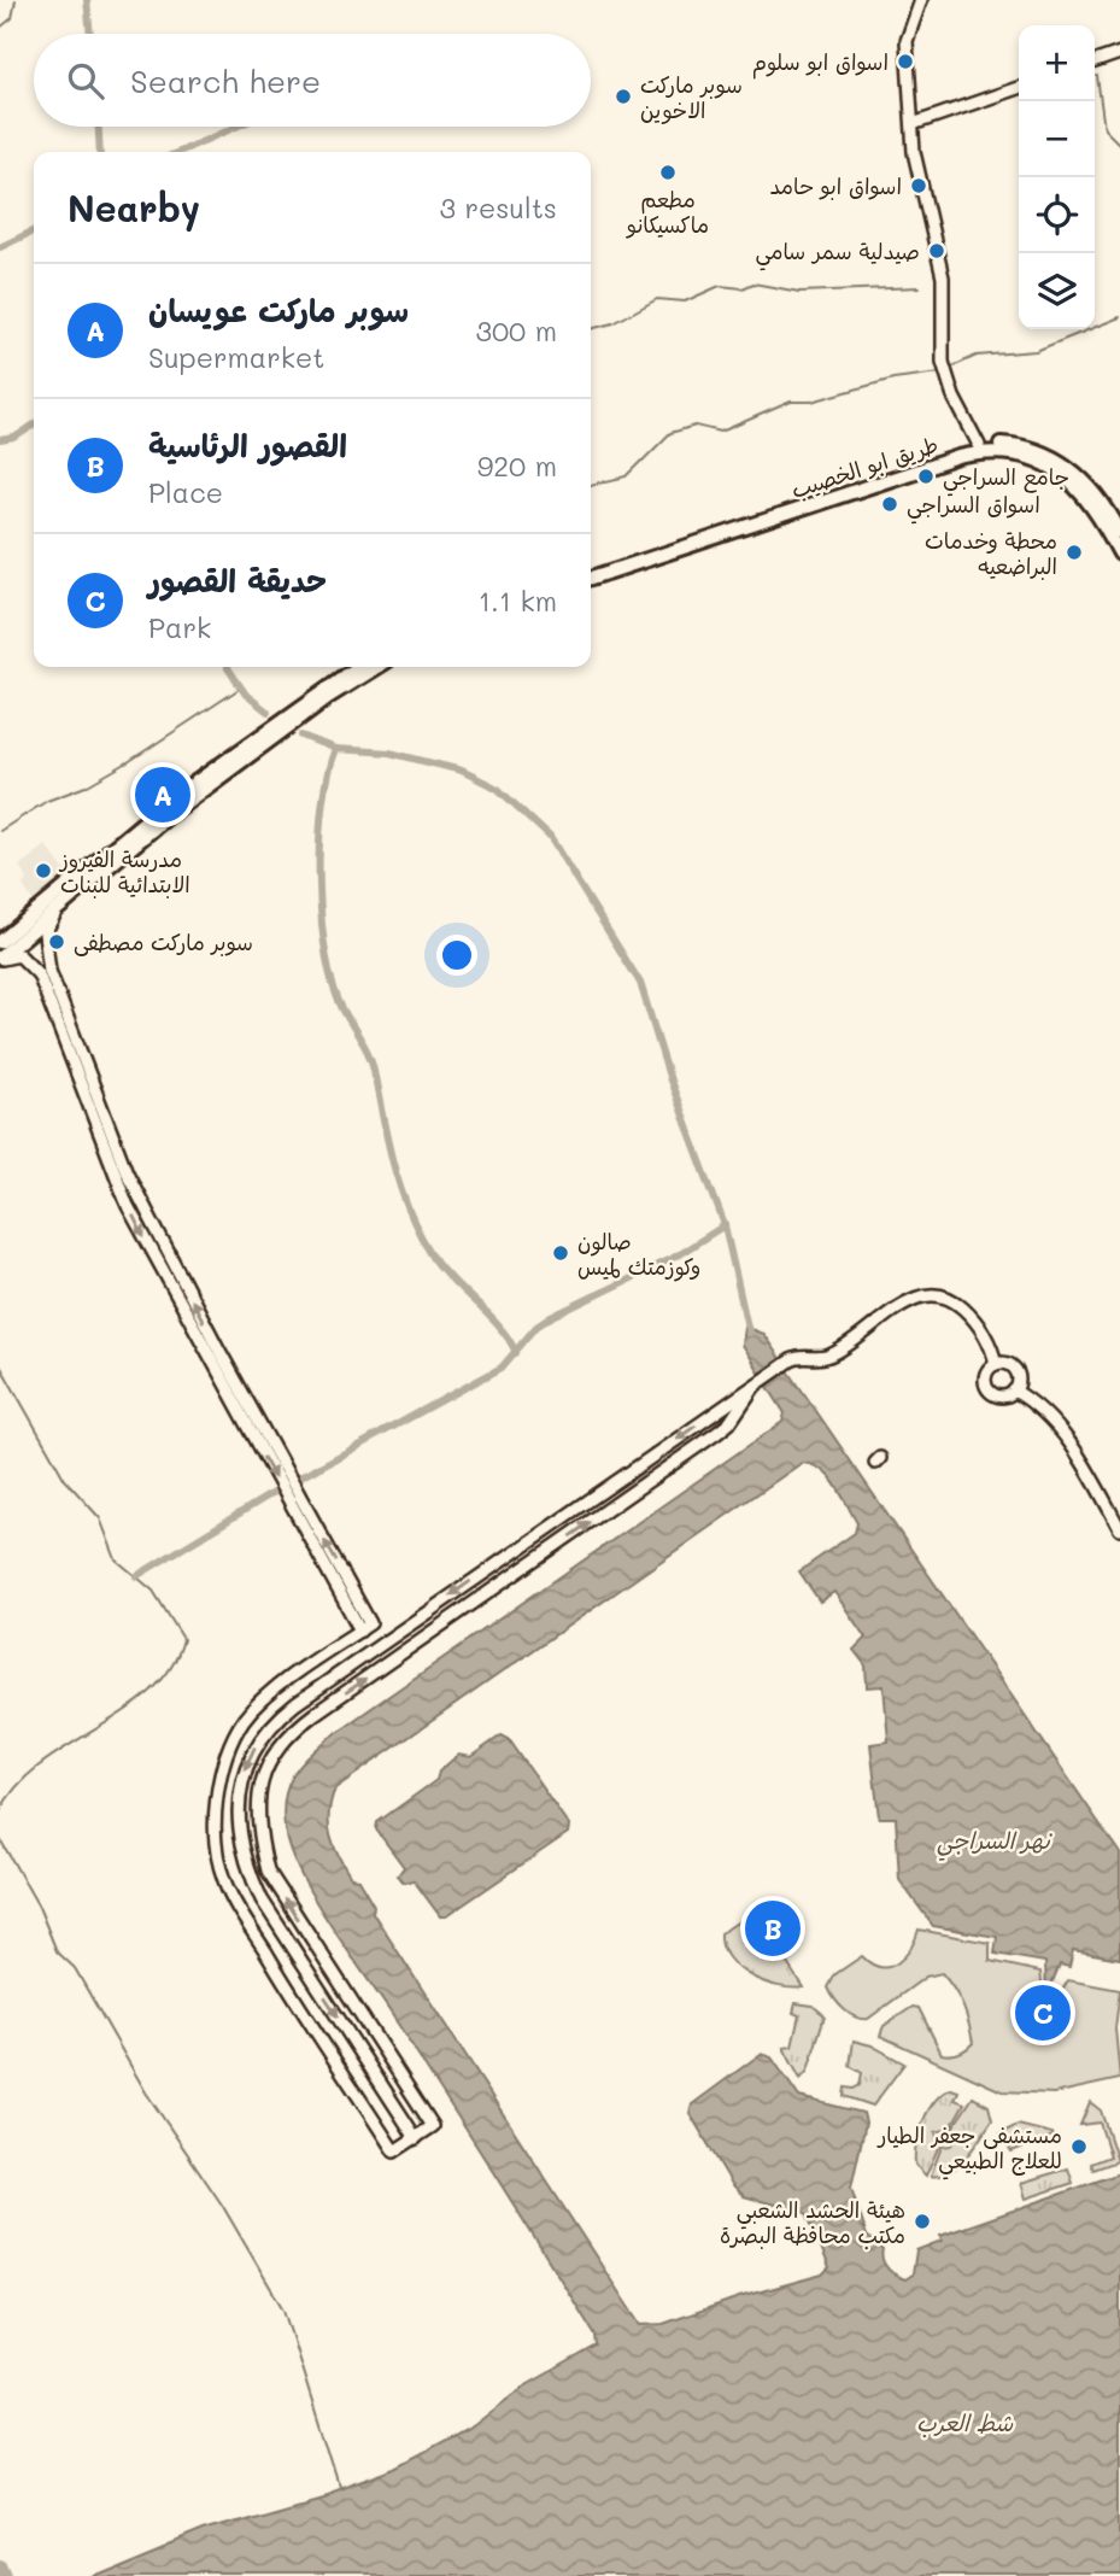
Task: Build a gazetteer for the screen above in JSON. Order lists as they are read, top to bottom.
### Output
{
  "streets": {
    "main road": ["طريق ابو الخصيب"]
  },
  "water": ["نهر السراجي", "شط العرب"],
  "places": [
    "اسواق ابو سلوم",
    "سوبر ماركت الاخوين",
    "مطعم ماكسيكانو",
    "اسواق ابو حامد",
    "صيدلية سمر سامي",
    "جامع السراجي",
    "اسواق السراجي",
    "محطة وخدمات البراضعيه",
    "مدرسة الفيروز الابتدائية للبنات",
    "سوبر ماركت مصطفى",
    "صالون وكوزمتك لميس",
    "مستشفى جعفر الطيار للعلاج الطبيعي",
    "هيئة الحشد الشعبي مكتب محافظة البصرة"
  ],
  "page": {
    "map_buttons": ["+", "−"],
    "search": "Search here",
    "heading": ["Nearby", "3 results"],
    "list": [
      {
        "mark": "A",
        "name": "سوبر ماركت عويسان",
        "note": "Supermarket",
        "value": "300 m"
      },
      {
        "mark": "B",
        "name": "القصور الرئاسية",
        "note": "Place",
        "value": "920 m"
      },
      {
        "mark": "C",
        "name": "حديقة القصور",
        "note": "Park",
        "value": "1.1 km"
      }
    ],
    "pins": ["A", "B", "C"]
  }
}
